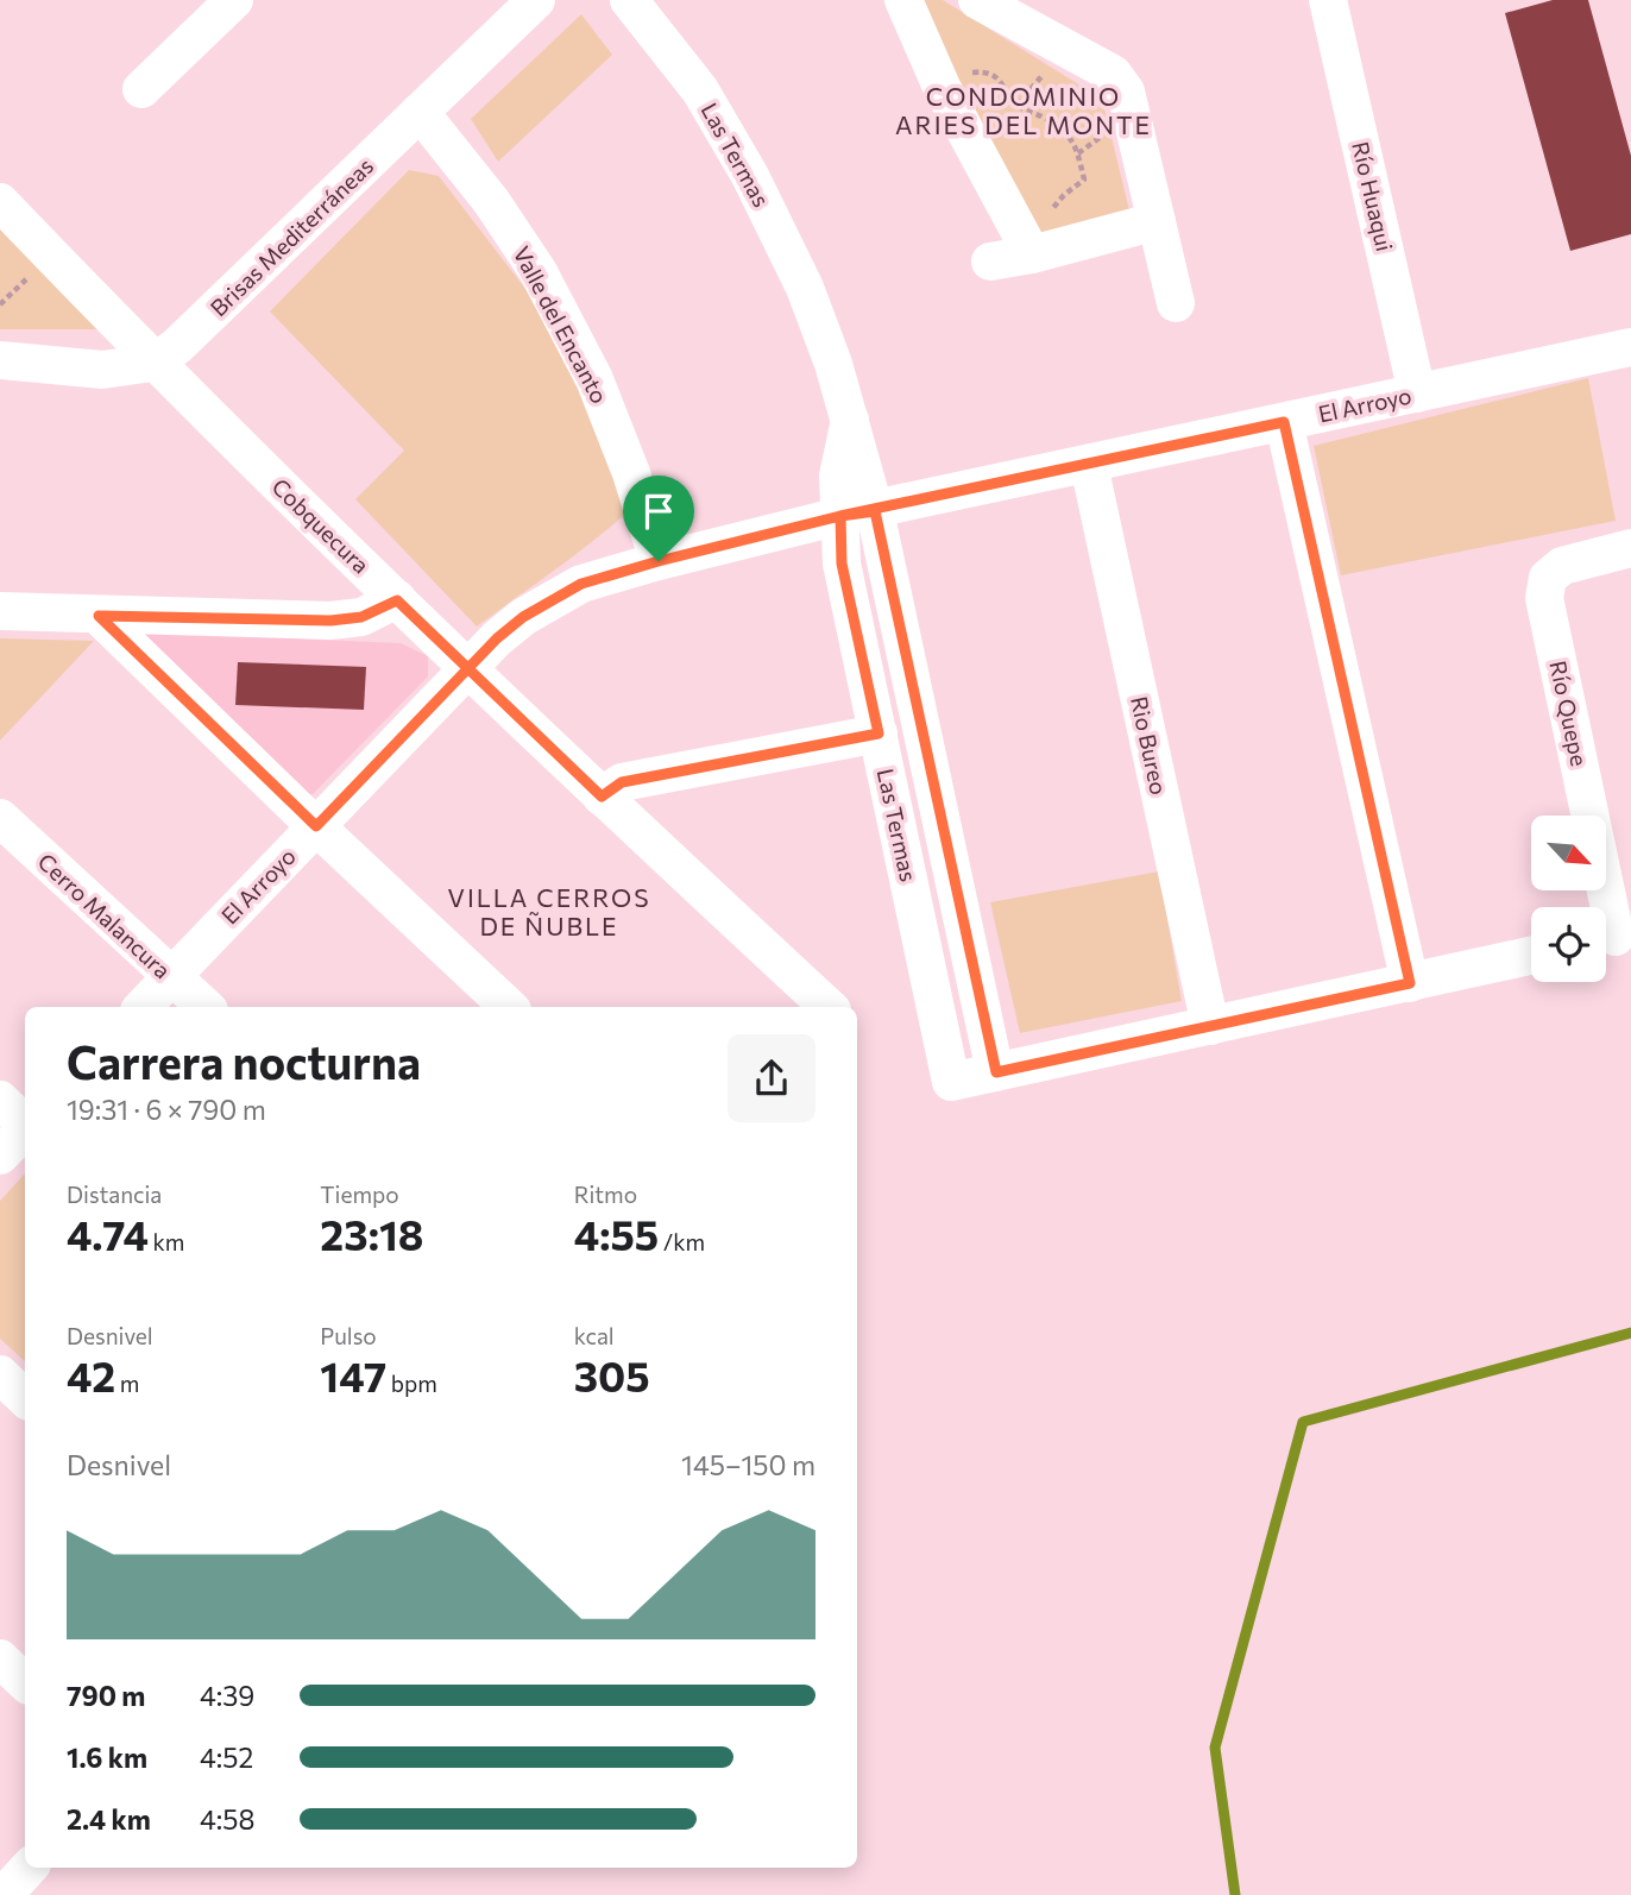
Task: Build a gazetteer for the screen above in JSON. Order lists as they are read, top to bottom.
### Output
{
  "streets": {
    "street": [
      "Las Termas",
      "Río Huaqui",
      "Brisas Mediterráneas",
      "Valle del Encanto",
      "El Arroyo",
      "Cobquecura",
      "Río Quepe",
      "Rio Bureo",
      "Cerro Malancura"
    ]
  },
  "crossings": [
    ["Las Termas", "El Arroyo"],
    ["Río Huaqui", "El Arroyo"],
    ["Brisas Mediterráneas", "Valle del Encanto"],
    ["Brisas Mediterráneas", "Cobquecura"],
    ["Valle del Encanto", "El Arroyo"],
    ["El Arroyo", "Cobquecura"],
    ["El Arroyo", "Rio Bureo"],
    ["El Arroyo", "Cerro Malancura"]
  ],
  "districts": ["CONDOMINIO ARIES DEL MONTE", "VILLA CERROS DE ÑUBLE"],
  "north": "bottom right",
  "page": {
    "heading": ["Carrera nocturna", "19:31 · 6 × 790 m"],
    "stats": [
      ["Distancia", "4.74 km"],
      ["Tiempo", "23:18"],
      ["Ritmo", "4:55 /km"],
      ["Desnivel", "42 m"],
      ["Pulso", "147 bpm"],
      ["kcal", "305"]
    ],
    "chart": ["Desnivel", "145–150 m"],
    "list": [
      {
        "name": "790 m",
        "note": "4:39"
      },
      {
        "name": "1.6 km",
        "note": "4:52"
      },
      {
        "name": "2.4 km",
        "note": "4:58"
      }
    ]
  }
}
